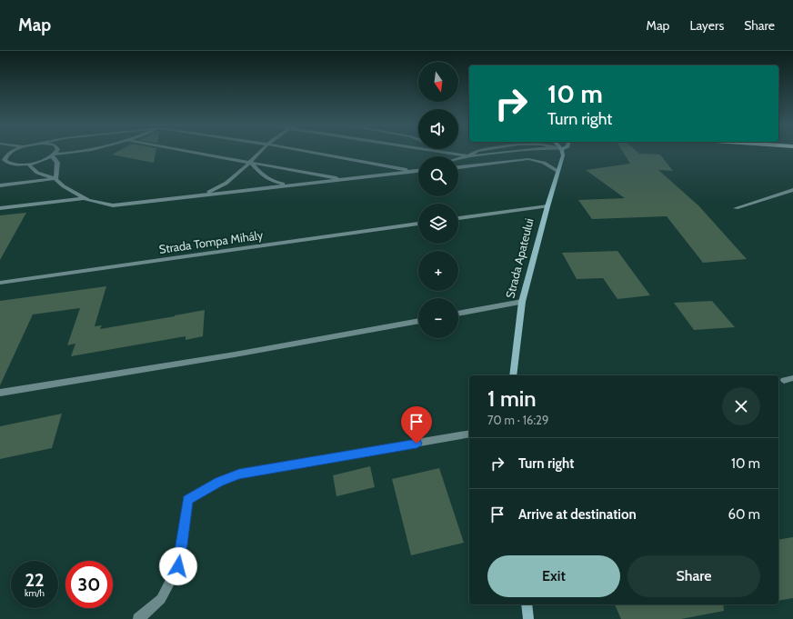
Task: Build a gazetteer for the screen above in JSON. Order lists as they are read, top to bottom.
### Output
{
  "streets": {
    "street": ["Strada Tompa Mihály", "Strada Apateului"]
  },
  "north": "bottom",
  "page": {
    "header": "Map",
    "nav": ["Map", "Layers", "Share"],
    "map_buttons": ["+", "−"],
    "turn": ["10 m", "Turn right"],
    "heading": ["1 min", "70 m · 16:29"],
    "list": [
      {
        "name": "Turn right",
        "value": "10 m"
      },
      {
        "name": "Arrive at destination",
        "value": "60 m"
      }
    ],
    "buttons": ["Exit", "Share"],
    "speed": "22 km/h",
    "limit": "30"
  }
}
